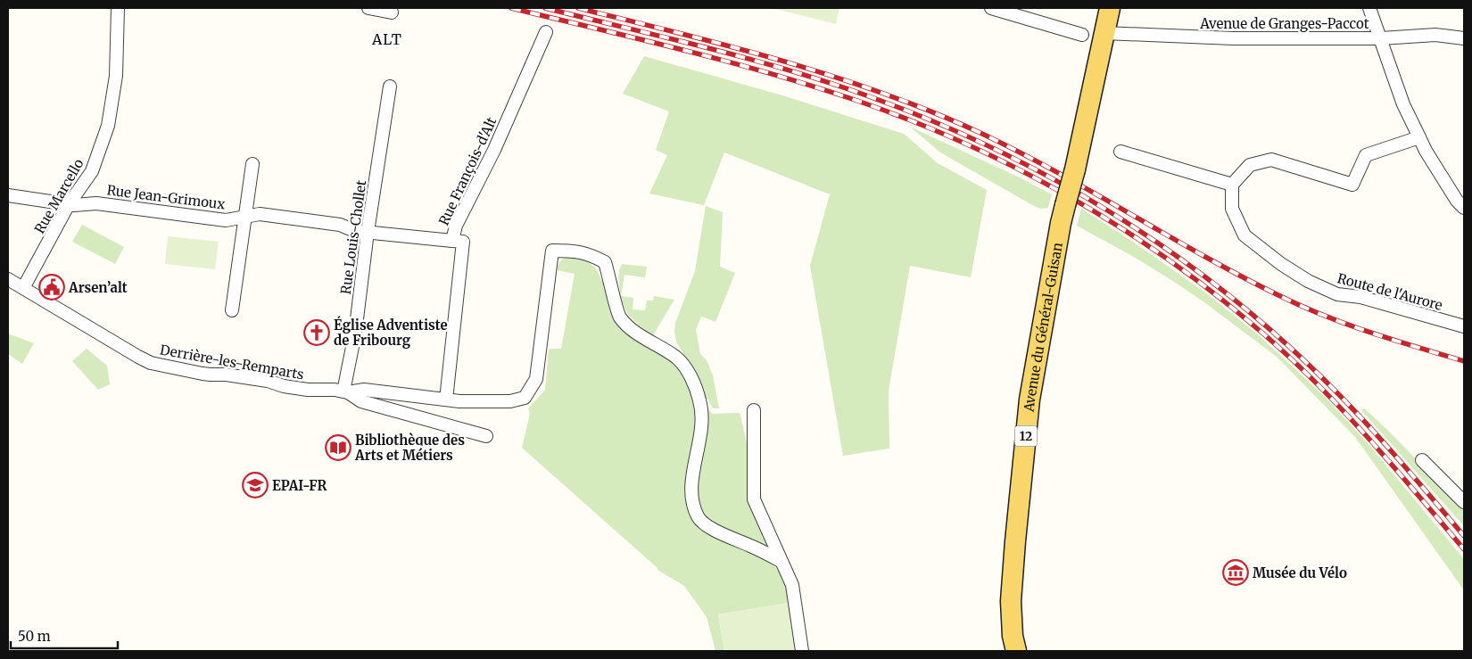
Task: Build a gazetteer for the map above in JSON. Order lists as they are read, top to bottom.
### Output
{
  "streets": {
    "main road": ["Avenue du Général-Guisan", "12"],
    "street": [
      "Avenue de Granges-Paccot",
      "Rue François-d'Alt",
      "Rue Marcello",
      "Rue Jean-Grimoux",
      "Rue Louis-Chollet",
      "Route de l'Aurore",
      "Derrière-les-Remparts"
    ]
  },
  "crossings": [
    ["Avenue de Granges-Paccot", "Avenue du Général-Guisan"],
    ["Rue François-d'Alt", "Rue Jean-Grimoux"],
    ["Rue François-d'Alt", "Derrière-les-Remparts"],
    ["Rue Marcello", "Rue Jean-Grimoux"],
    ["Rue Marcello", "Derrière-les-Remparts"],
    ["Rue Jean-Grimoux", "Rue Louis-Chollet"],
    ["Rue Louis-Chollet", "Derrière-les-Remparts"]
  ],
  "districts": ["ALT"],
  "places": {
    "public building": ["Arsen’alt"],
    "church": ["Église Adventiste de Fribourg"],
    "library": ["Bibliothèque des Arts et Métiers"],
    "school or university": ["EPAI-FR"],
    "museum": ["Musée du Vélo"]
  },
  "scale_bar": "50 m"
}
